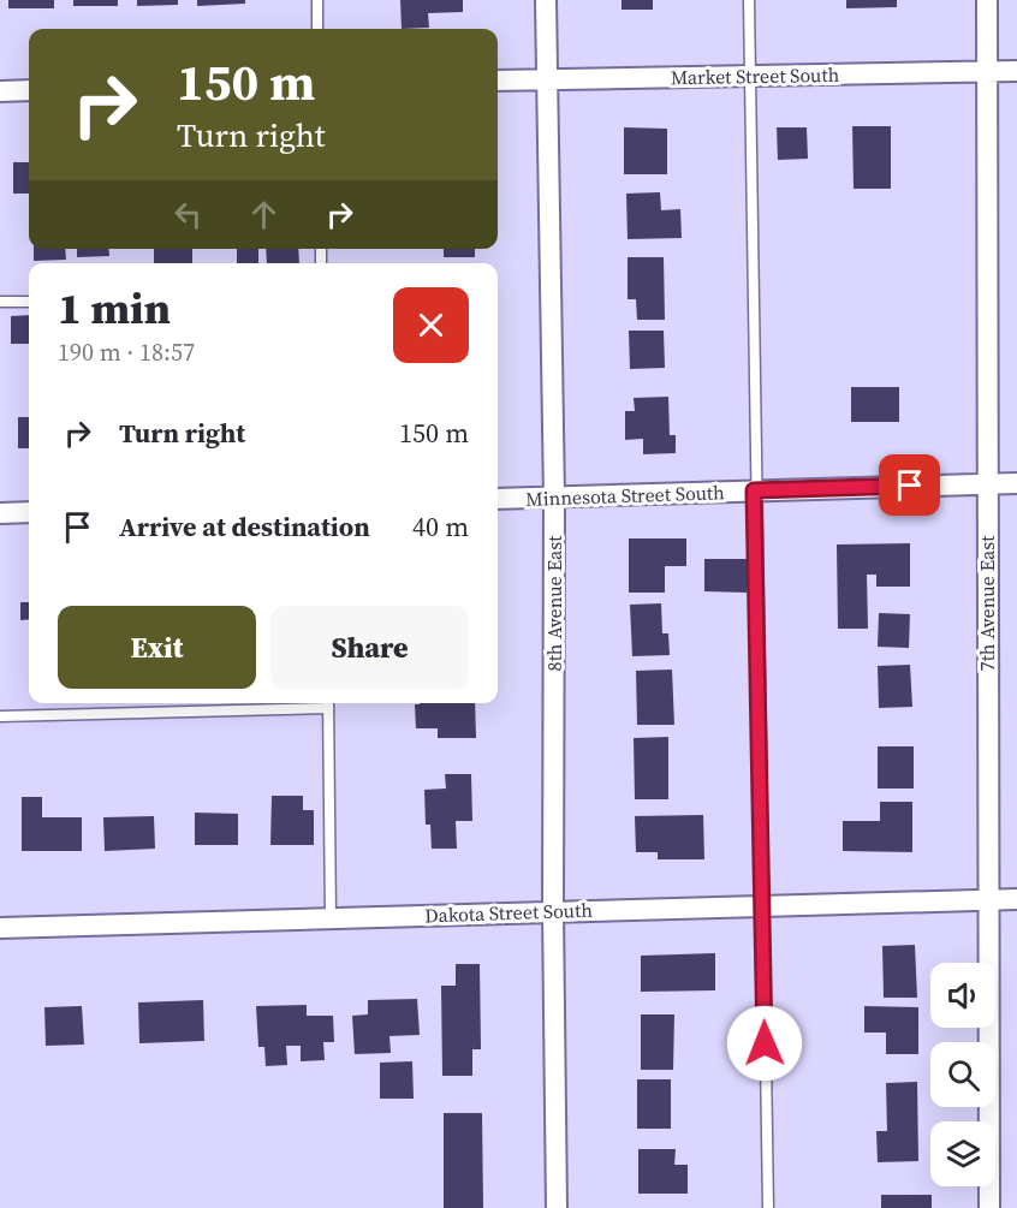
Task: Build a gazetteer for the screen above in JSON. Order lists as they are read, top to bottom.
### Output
{
  "streets": {
    "street": [
      "Market Street South",
      "Minnesota Street South",
      "8th Avenue East",
      "7th Avenue East",
      "Dakota Street South"
    ]
  },
  "crossings": [
    ["Market Street South", "8th Avenue East"],
    ["Market Street South", "7th Avenue East"],
    ["Minnesota Street South", "8th Avenue East"],
    ["Minnesota Street South", "7th Avenue East"],
    ["8th Avenue East", "Dakota Street South"],
    ["7th Avenue East", "Dakota Street South"]
  ],
  "page": {
    "turn": ["150 m", "Turn right"],
    "heading": ["1 min", "190 m · 18:57"],
    "list": [
      {
        "name": "Turn right",
        "value": "150 m"
      },
      {
        "name": "Arrive at destination",
        "value": "40 m"
      }
    ],
    "buttons": ["Exit", "Share"]
  }
}
